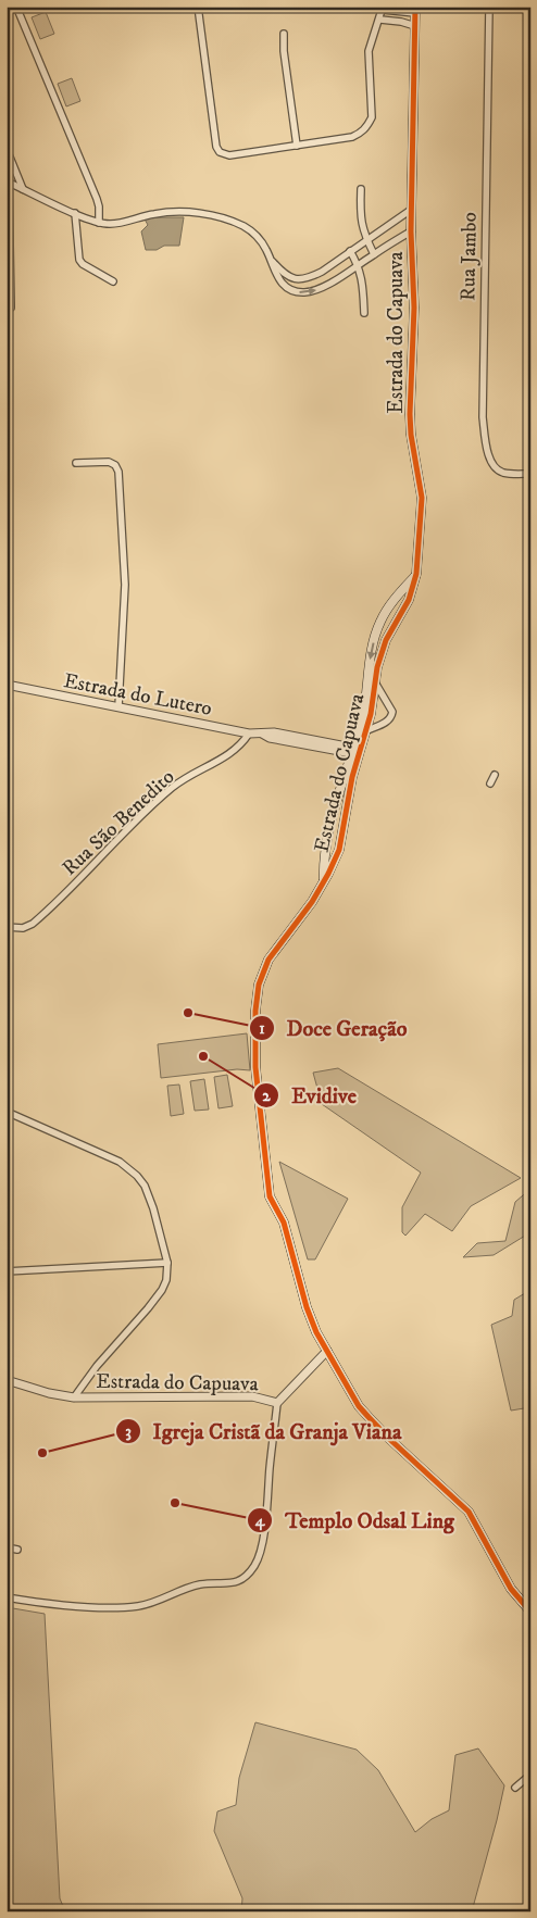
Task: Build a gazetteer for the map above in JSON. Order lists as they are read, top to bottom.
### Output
{
  "streets": {
    "main road": ["Estrada do Capuava"],
    "street": ["Rua Jambo", "Estrada do Lutero", "Rua São Benedito"]
  },
  "crossings": [
    ["Estrada do Capuava", "Estrada do Lutero"],
    ["Estrada do Lutero", "Rua São Benedito"]
  ],
  "places": [
    "Doce Geração",
    "Evidive",
    "Igreja Cristã da Granja Viana",
    "Templo Odsal Ling"
  ]
}
